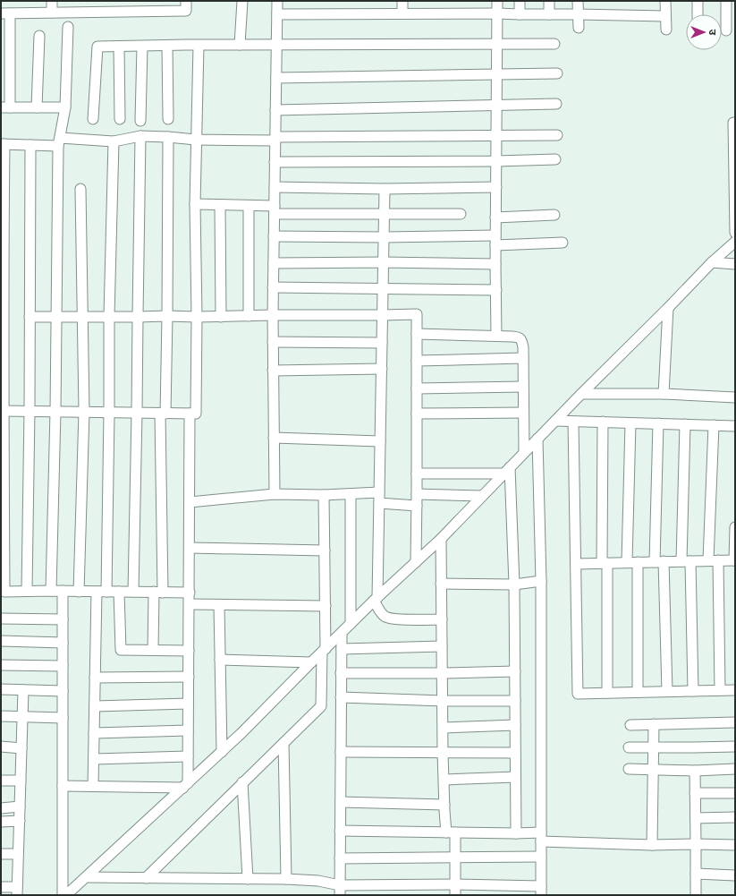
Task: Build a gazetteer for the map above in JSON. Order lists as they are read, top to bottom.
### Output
{
  "north": "right"
}
